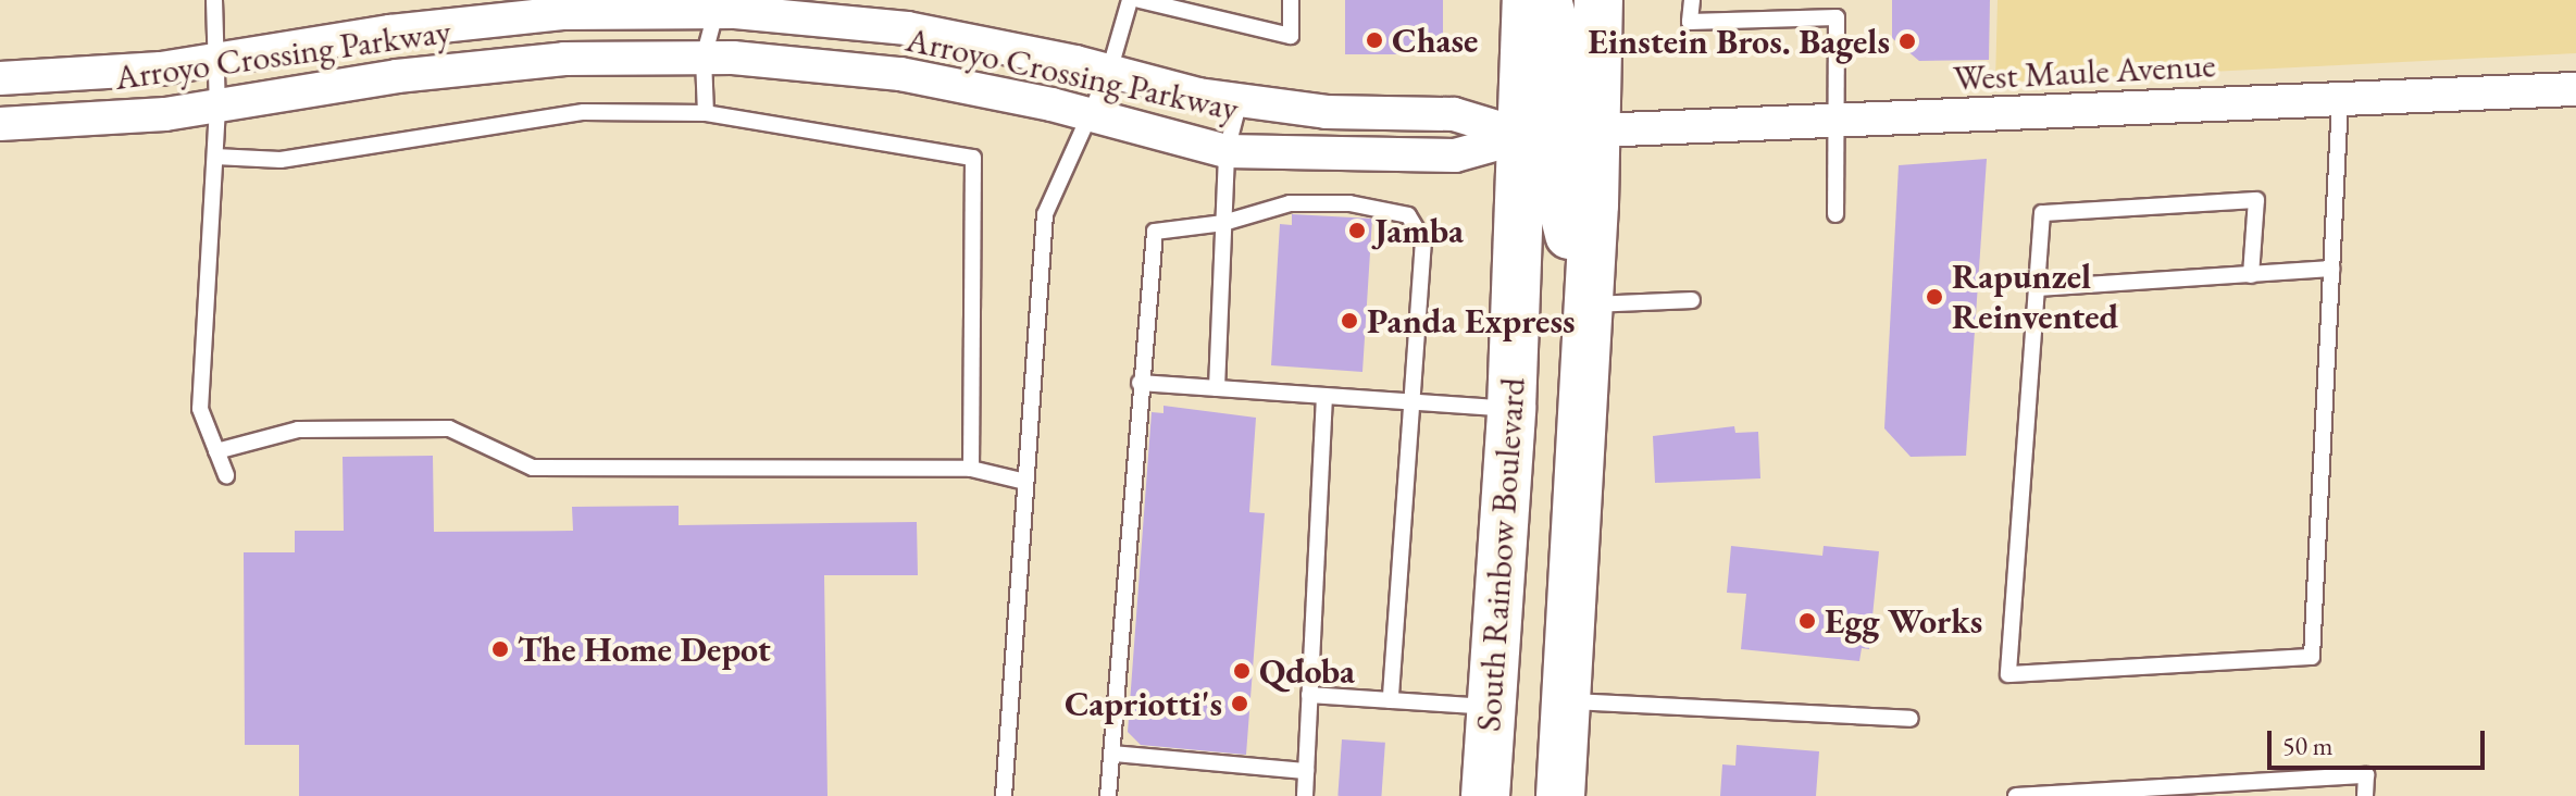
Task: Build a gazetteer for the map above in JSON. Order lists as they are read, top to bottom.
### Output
{
  "streets": {
    "main road": ["South Rainbow Boulevard"],
    "street": ["Arroyo Crossing Parkway", "West Maule Avenue"]
  },
  "crossings": [
    ["Arroyo Crossing Parkway", "South Rainbow Boulevard"],
    ["West Maule Avenue", "South Rainbow Boulevard"]
  ],
  "places": [
    "Chase",
    "Einstein Bros. Bagels",
    "Jamba",
    "Rapunzel Reinvented",
    "Panda Express",
    "Egg Works",
    "The Home Depot",
    "Qdoba",
    "Capriotti's"
  ],
  "scale_bar": "50 m"
}
